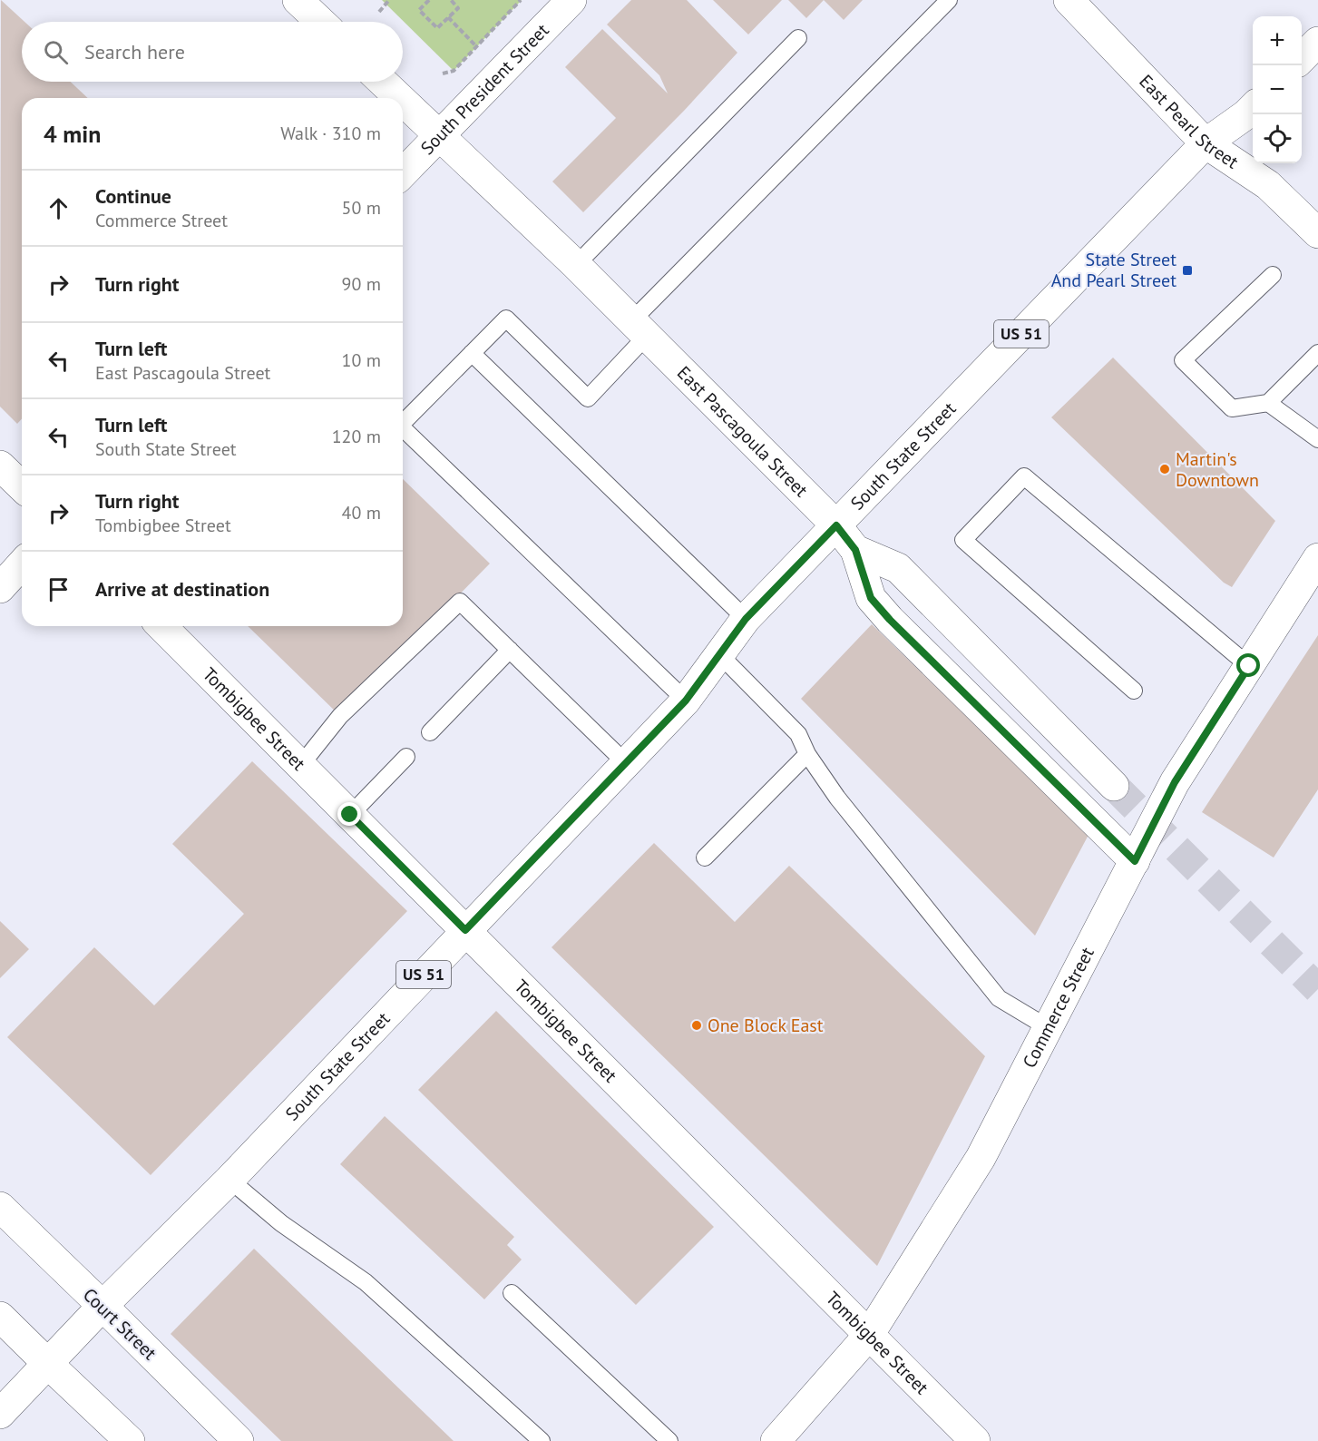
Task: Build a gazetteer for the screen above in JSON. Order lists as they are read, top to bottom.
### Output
{
  "streets": {
    "main road": [
      "South President Street",
      "East Pearl Street",
      "US 51",
      "East Pascagoula Street",
      "South State Street",
      "Tombigbee Street",
      "Commerce Street",
      "Court Street"
    ]
  },
  "crossings": [
    ["South President Street", "East Pascagoula Street"],
    ["East Pearl Street", "South State Street"],
    ["East Pascagoula Street", "South State Street"],
    ["South State Street", "Tombigbee Street"],
    ["South State Street", "Court Street"],
    ["Tombigbee Street", "Commerce Street"]
  ],
  "places": {
    "transit": ["State Street And Pearl Street"],
    "other": ["Martin's Downtown", "One Block East"]
  },
  "page": {
    "map_buttons": ["+", "−"],
    "search": "Search here",
    "heading": ["4 min", "Walk · 310 m"],
    "list": [
      ["Continue", "Commerce Street", "50 m"],
      ["Turn right", "90 m"],
      ["Turn left", "East Pascagoula Street", "10 m"],
      ["Turn left", "South State Street", "120 m"],
      ["Turn right", "Tombigbee Street", "40 m"],
      "Arrive at destination"
    ]
  }
}
